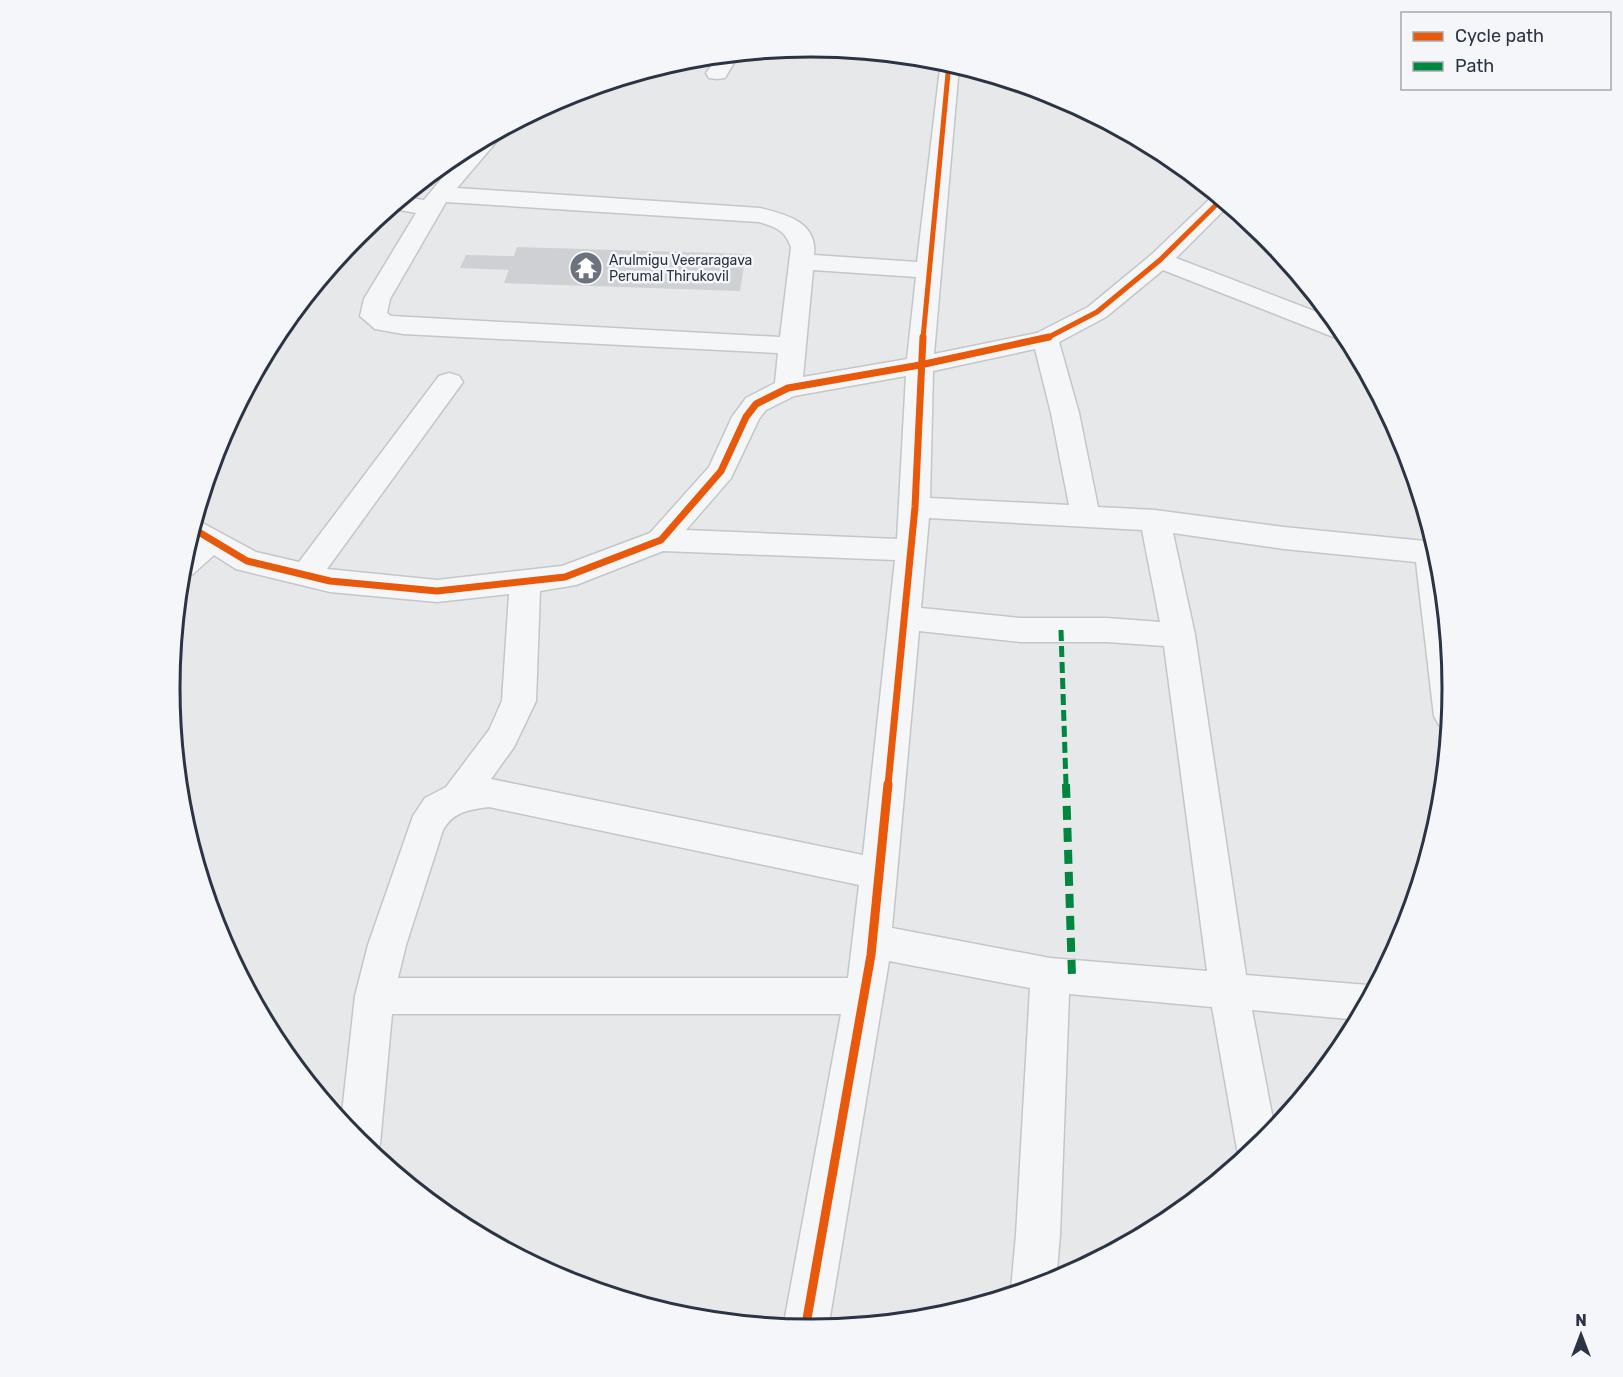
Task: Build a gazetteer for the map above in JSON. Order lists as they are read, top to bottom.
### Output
{
  "places": {
    "temple": ["Arulmigu Veeraragava Perumal Thirukovil"]
  },
  "legend": ["Cycle path", "Path"],
  "north": "top"
}
